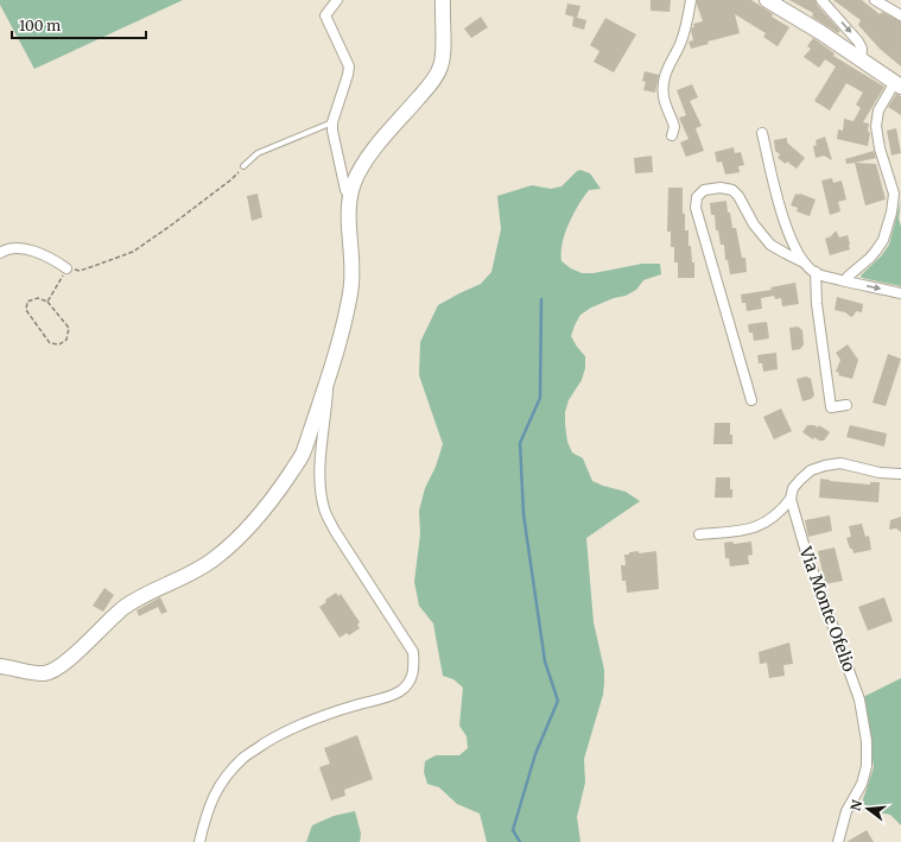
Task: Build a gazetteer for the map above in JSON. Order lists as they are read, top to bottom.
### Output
{
  "streets": {
    "street": ["Via Monte Ofelio"]
  },
  "scale_bar": "100 m",
  "north": "left"
}
